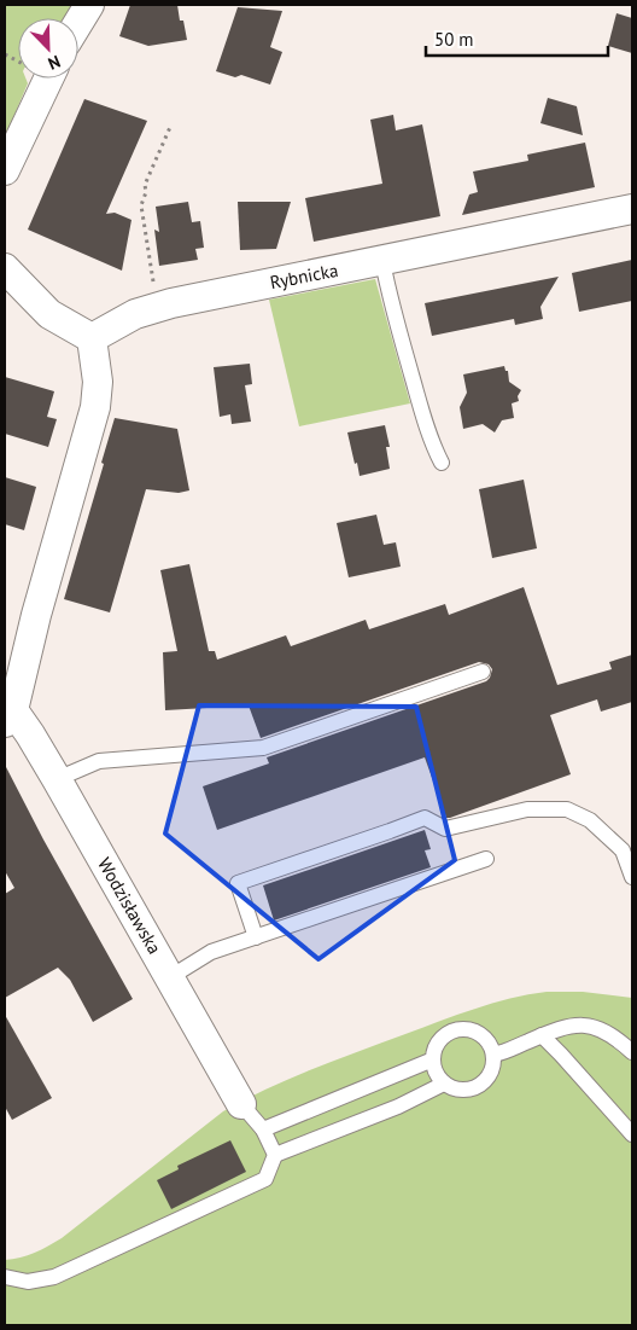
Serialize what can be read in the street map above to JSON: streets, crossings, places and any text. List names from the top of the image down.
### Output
{
  "streets": {
    "street": ["Rybnicka", "Wodzisławska"]
  },
  "crossings": [
    ["Rybnicka", "Wodzisławska"]
  ],
  "scale_bar": "50 m",
  "north": "bottom right"
}
